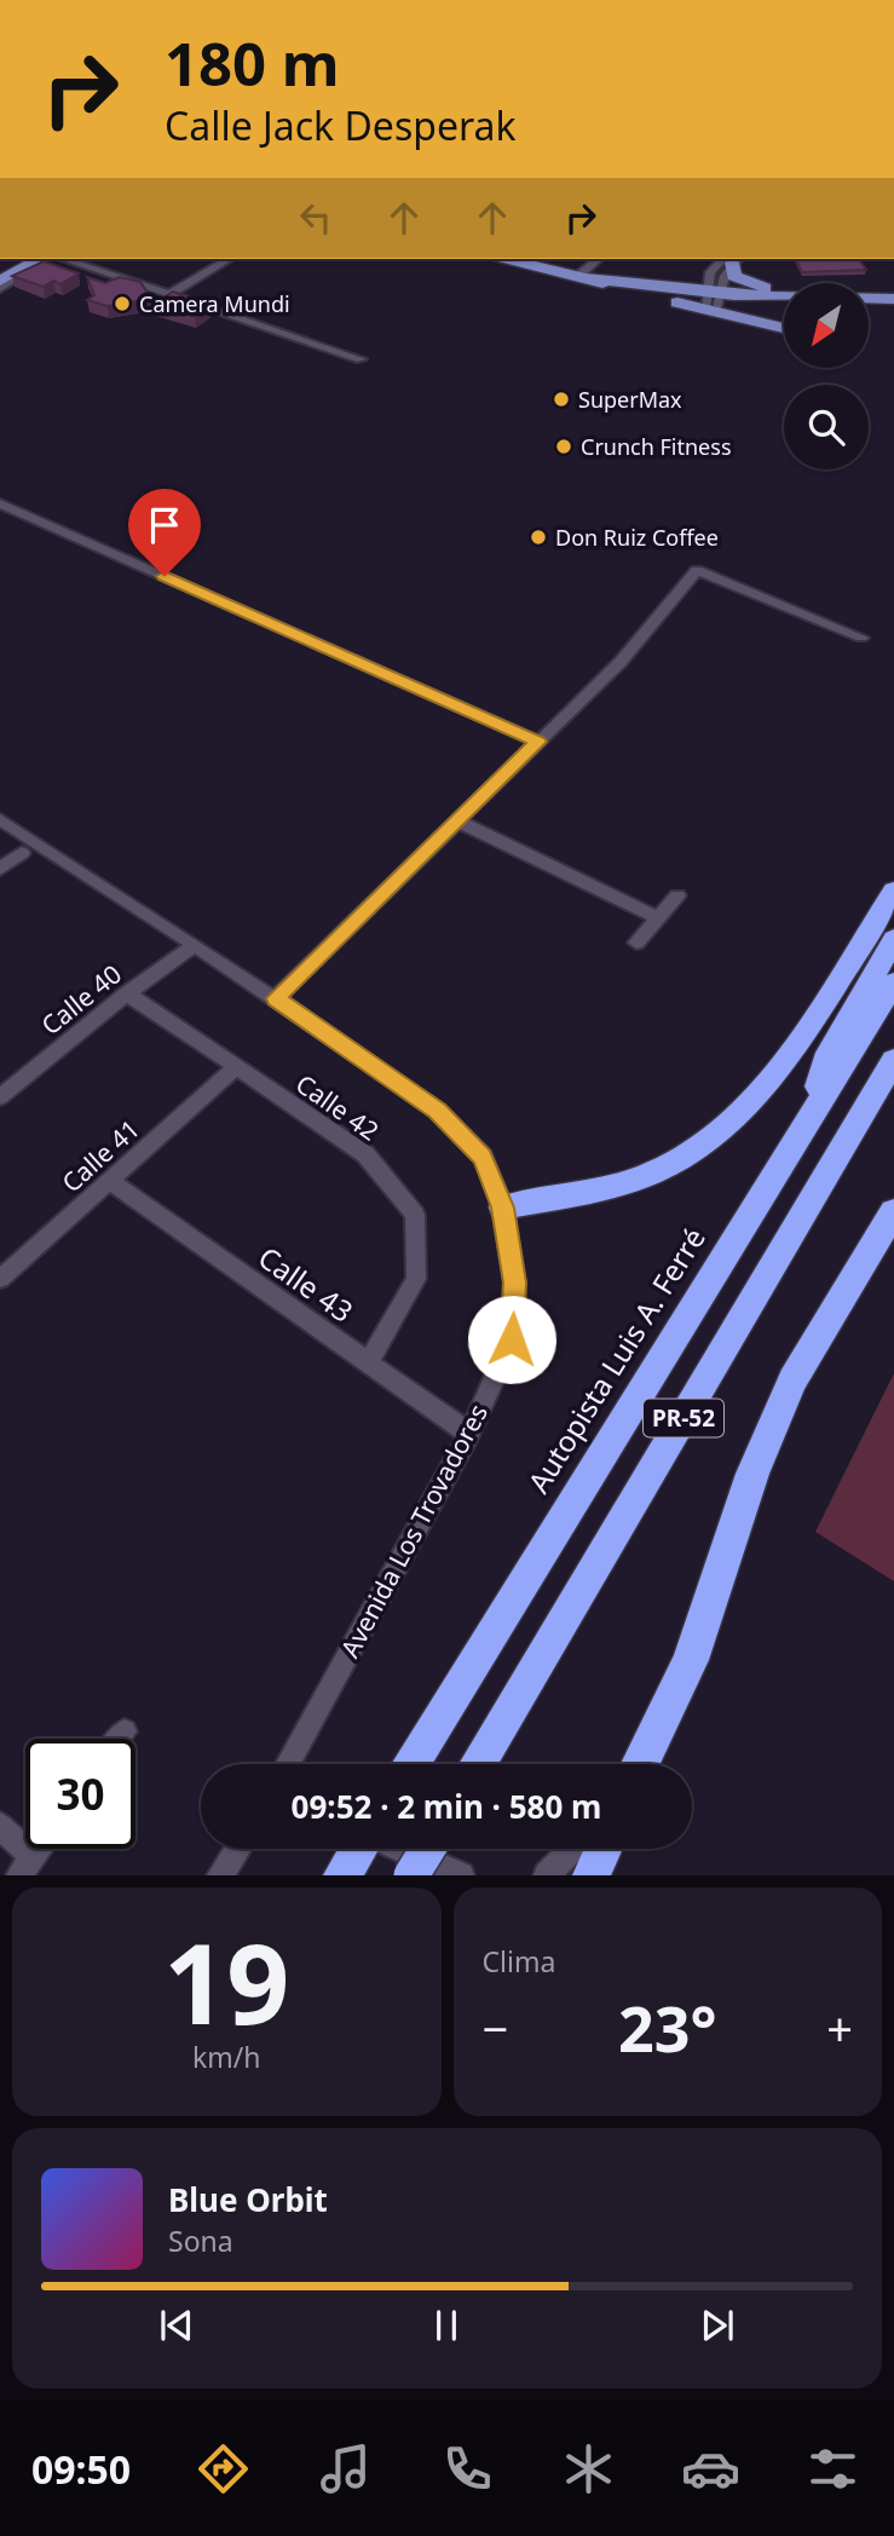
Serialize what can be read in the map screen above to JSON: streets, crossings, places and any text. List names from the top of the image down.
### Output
{
  "streets": {
    "highway": ["Autopista Luis A. Ferré", "PR-52"],
    "street": [
      "Calle 40",
      "Calle 42",
      "Calle 41",
      "Calle 43",
      "Avenida Los Trovadores"
    ]
  },
  "crossings": [
    ["Calle 40", "Calle 42"],
    ["Calle 40", "Avenida Los Trovadores"],
    ["Calle 42", "Calle 41"],
    ["Calle 42", "Calle 43"],
    ["Calle 41", "Calle 43"],
    ["Calle 43", "Avenida Los Trovadores"]
  ],
  "places": [
    "Camera Mundi",
    "SuperMax",
    "Crunch Fitness",
    "Don Ruiz Coffee"
  ],
  "north": "bottom left",
  "page": {
    "turn": ["180 m", "Calle Jack Desperak"],
    "limit": "30",
    "trip": "09:52 · 2 min · 580 m",
    "tile": [
      ["19", "km/h"],
      "Clima"
    ],
    "heat": ["−", "23°", "+"],
    "song": ["Blue Orbit", "Sona"],
    "tabs": "09:50"
  }
}
